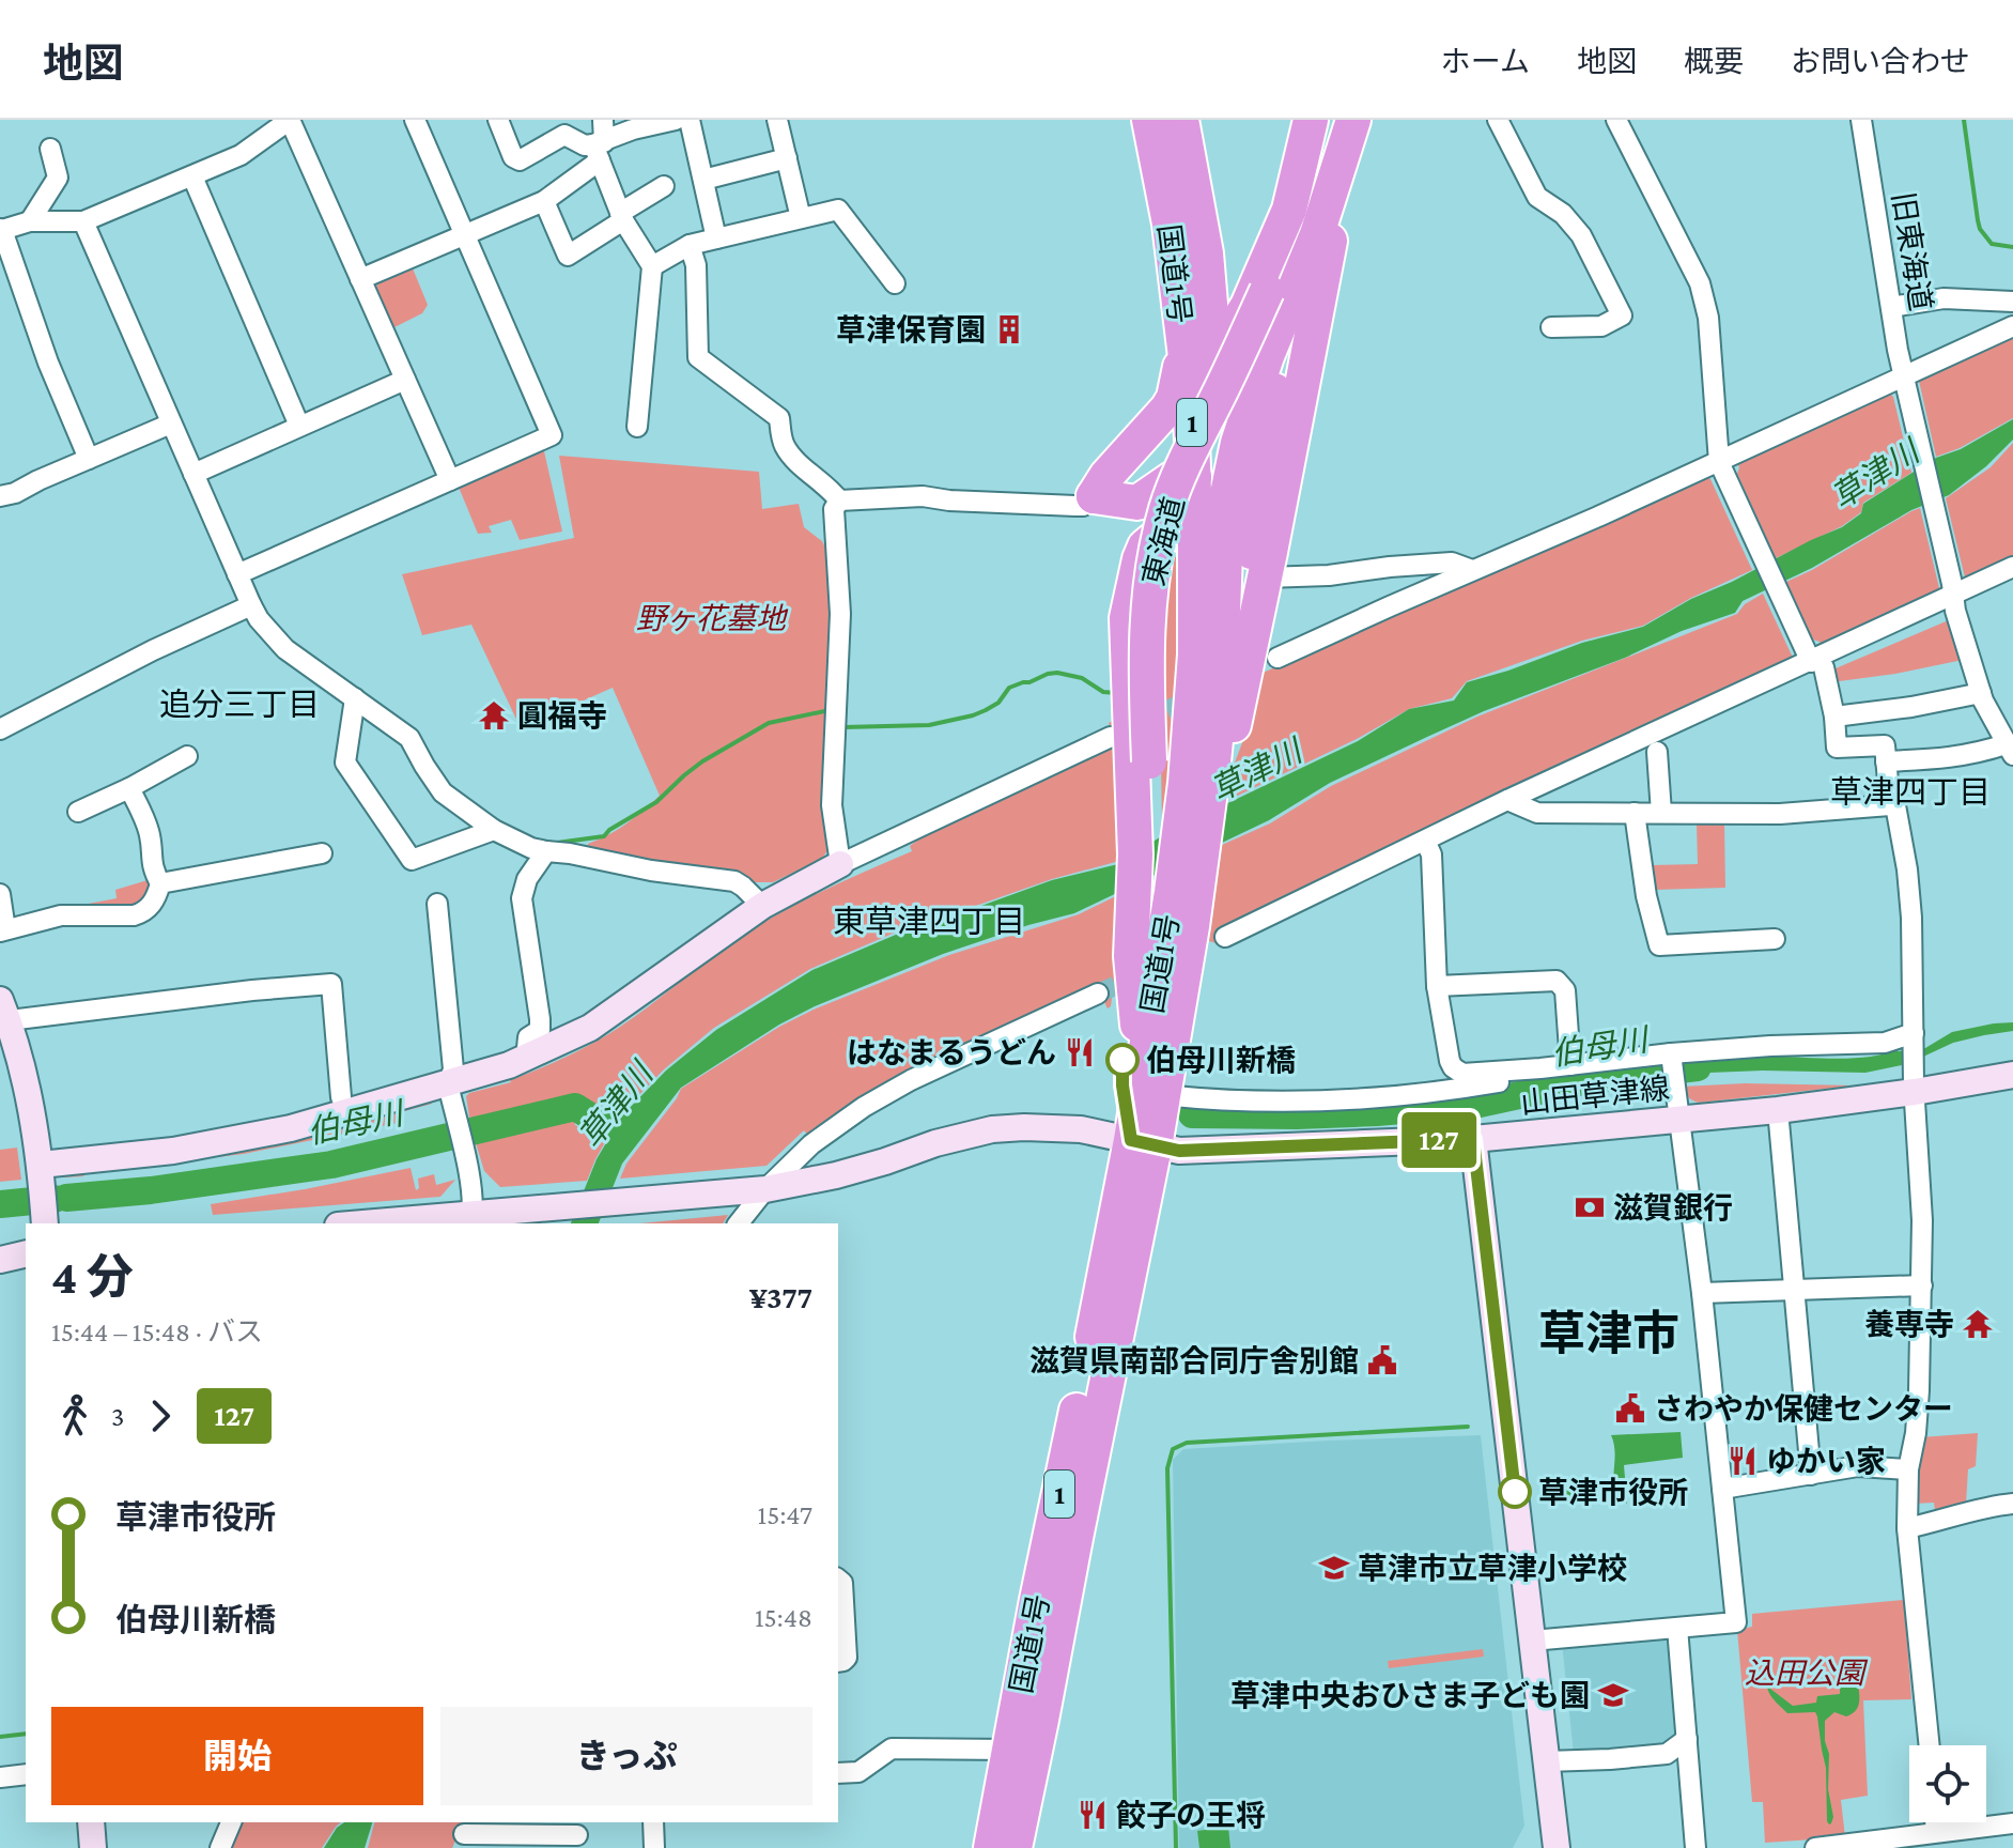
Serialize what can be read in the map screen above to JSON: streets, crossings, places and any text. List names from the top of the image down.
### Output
{
  "streets": {
    "highway": ["国道1号", "1", "東海道"],
    "street": ["旧東海道", "山田草津線"]
  },
  "crossings": [
    ["国道1号", "1"],
    ["国道1号", "東海道"],
    ["国道1号", "山田草津線"],
    ["1", "東海道"]
  ],
  "districts": [
    "追分三丁目",
    "草津四丁目",
    "東草津四丁目",
    "草津市"
  ],
  "water": ["草津川", "伯母川"],
  "parks": ["野ヶ花墓地", "込田公園"],
  "places": {
    "building": ["草津保育園"],
    "temple": ["圓福寺", "養専寺"],
    "restaurant": ["はなまるうどん", "ゆかい家", "餃子の王将"],
    "other": ["伯母川新橋", "草津市役所"],
    "bank": ["滋賀銀行"],
    "public building": ["滋賀県南部合同庁舎別館", "さわやか保健センター"],
    "school or university": ["草津市立草津小学校", "草津中央おひさま子ども園"]
  },
  "lines": ["bus line 127"],
  "page": {
    "header": "地図",
    "nav": [
      "ホーム",
      "地図",
      "概要",
      "お問い合わせ"
    ],
    "on_map": "127",
    "heading": ["4 分", "15:44 – 15:48 · バス", "¥377"],
    "legs": ["3", "127"],
    "list": [
      {
        "name": "草津市役所",
        "value": "15:47"
      },
      {
        "name": "伯母川新橋",
        "value": "15:48"
      }
    ],
    "buttons": ["開始", "きっぷ"]
  }
}
